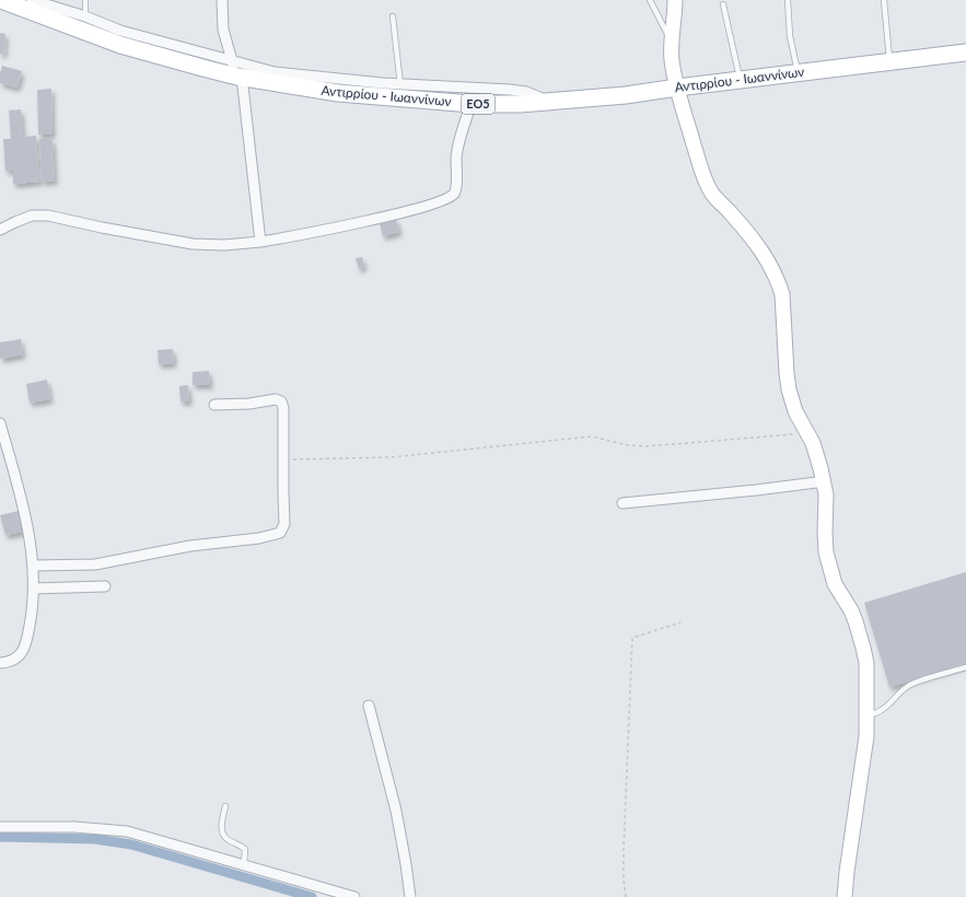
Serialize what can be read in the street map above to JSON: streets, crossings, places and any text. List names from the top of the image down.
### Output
{
  "streets": {
    "main road": ["Αντιρρίου - Ιωαννίνων", "ΕΟ5"]
  }
}
